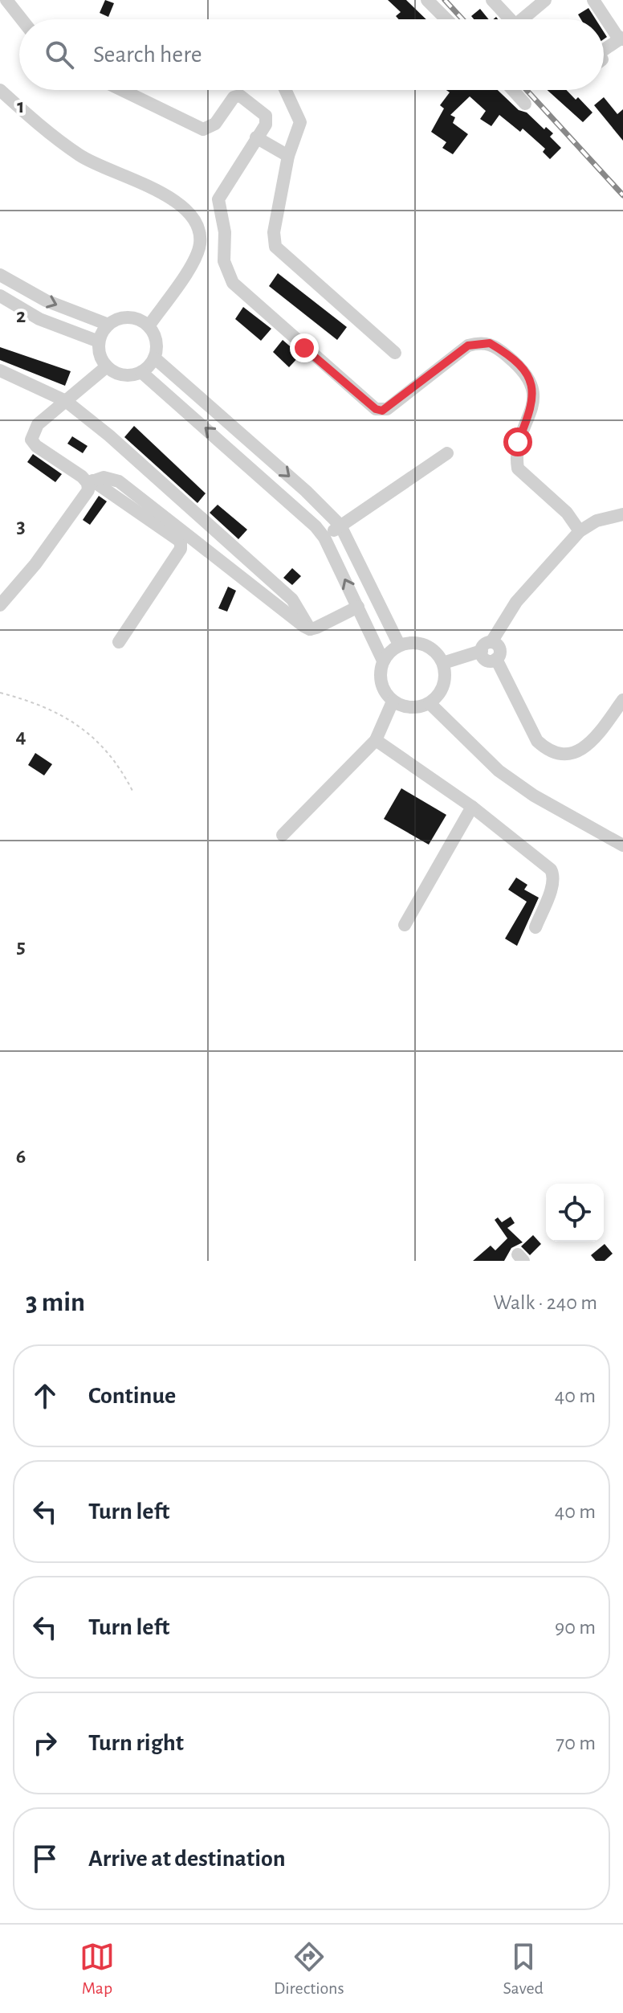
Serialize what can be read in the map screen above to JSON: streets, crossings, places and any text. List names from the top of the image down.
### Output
{
  "page": {
    "search": "Search here",
    "heading": ["3 min", "Walk · 240 m"],
    "list": [
      ["Continue", "40 m"],
      ["Turn left", "40 m"],
      ["Turn left", "90 m"],
      ["Turn right", "70 m"],
      "Arrive at destination"
    ],
    "nav": ["Map", "Directions", "Saved"]
  },
  "grid": {
    "rows": [
      "1",
      "2",
      "3",
      "4",
      "5",
      "6"
    ]
  }
}
